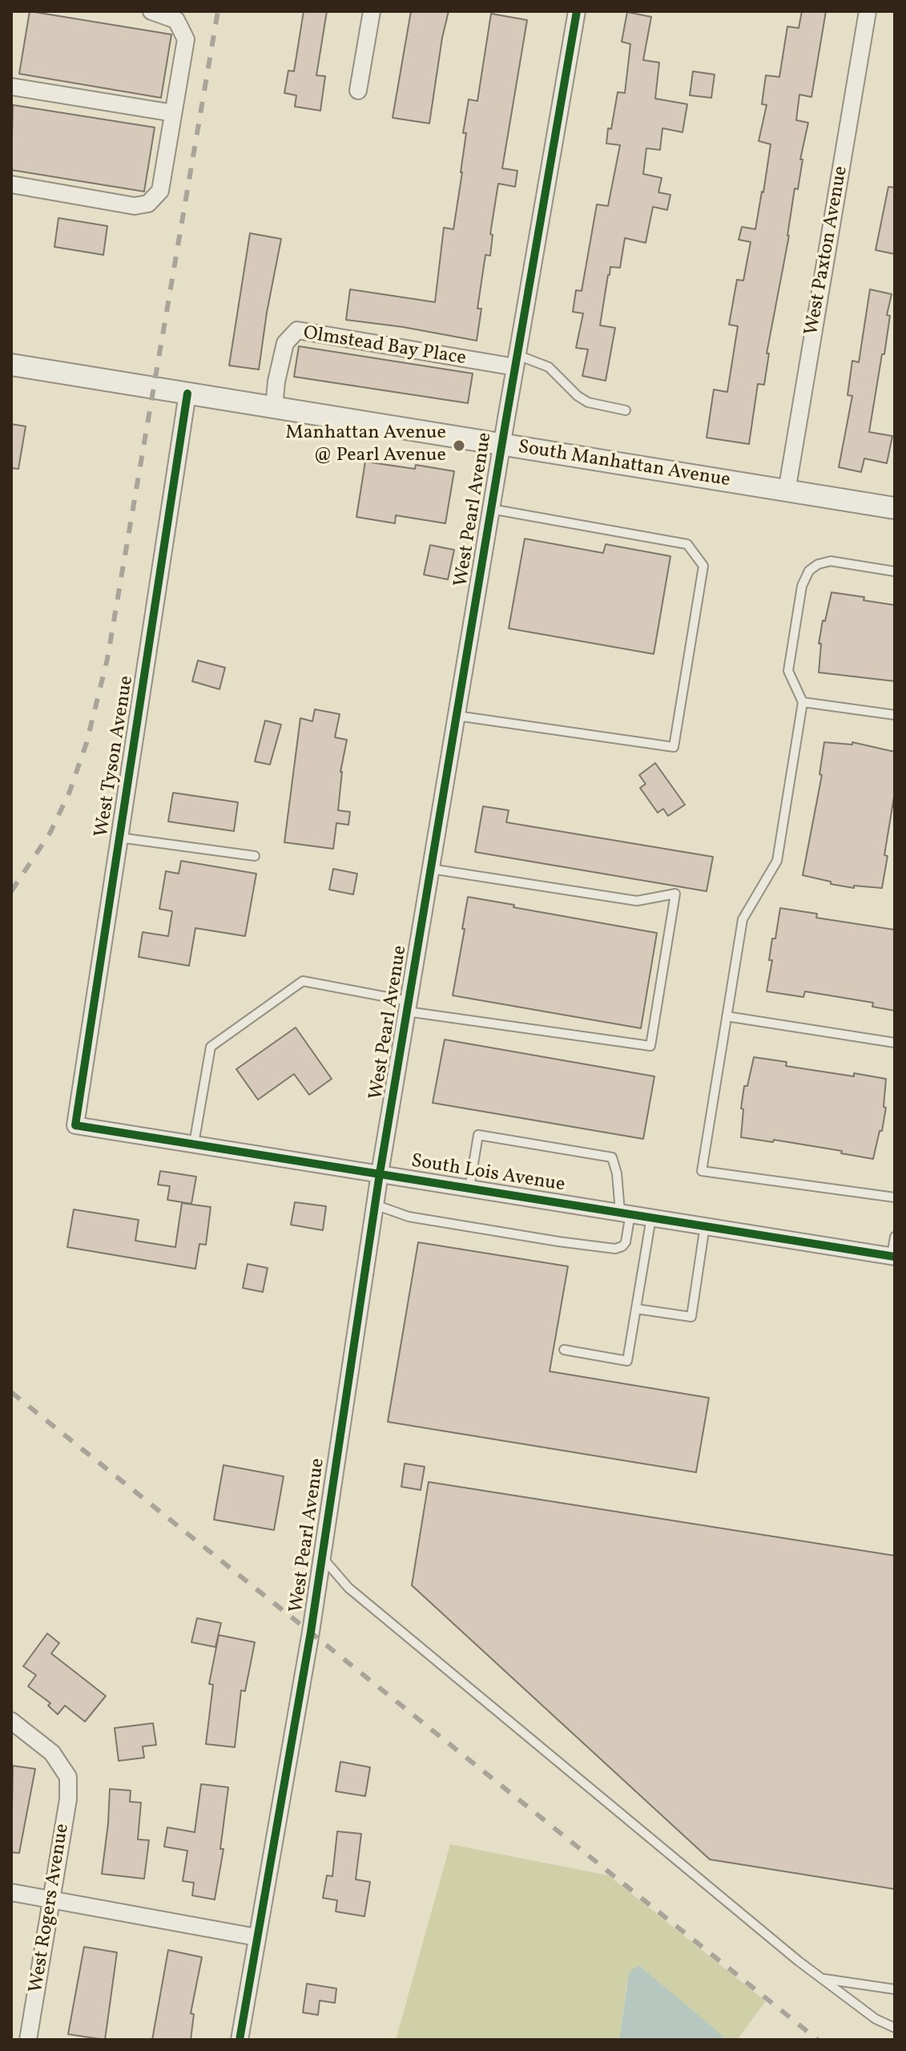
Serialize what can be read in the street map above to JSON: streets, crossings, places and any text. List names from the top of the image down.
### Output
{
  "streets": {
    "street": [
      "West Paxton Avenue",
      "Olmstead Bay Place",
      "South Manhattan Avenue",
      "West Pearl Avenue",
      "West Tyson Avenue",
      "South Lois Avenue",
      "West Rogers Avenue"
    ]
  },
  "crossings": [
    ["West Paxton Avenue", "South Manhattan Avenue"],
    ["Olmstead Bay Place", "South Manhattan Avenue"],
    ["Olmstead Bay Place", "West Pearl Avenue"],
    ["South Manhattan Avenue", "West Pearl Avenue"],
    ["South Manhattan Avenue", "West Tyson Avenue"],
    ["West Pearl Avenue", "South Lois Avenue"],
    ["West Tyson Avenue", "South Lois Avenue"]
  ],
  "places": ["Manhattan Avenue @ Pearl Avenue"]
}
